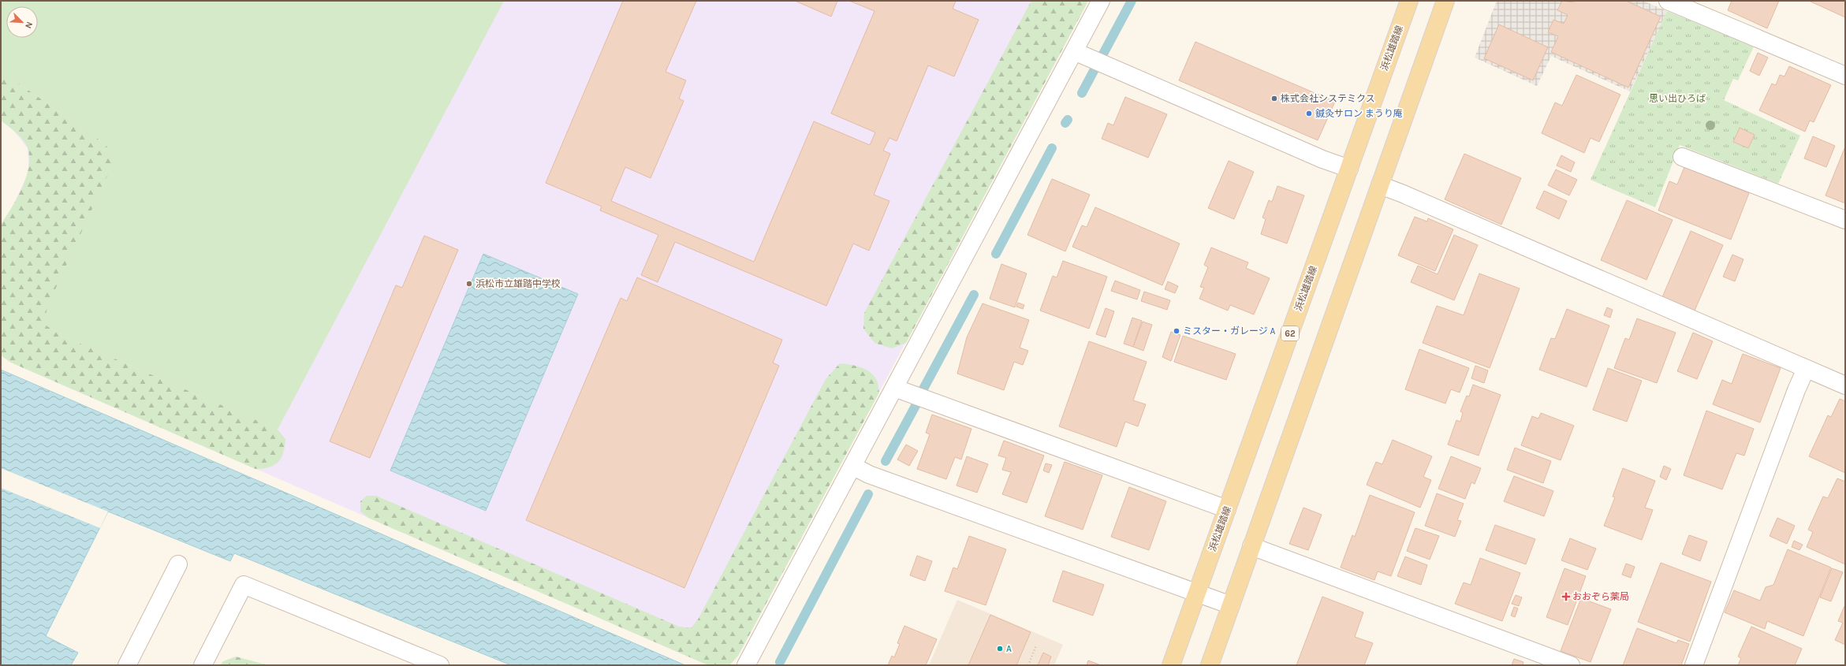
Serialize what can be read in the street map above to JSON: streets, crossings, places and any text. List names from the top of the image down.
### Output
{
  "streets": {
    "main road": ["浜松雄踏線", "62"]
  },
  "parks": ["思い出ひろば"],
  "places": {
    "other": [
      "株式会社システミクス",
      "鍼灸サロン まうり庵",
      "浜松市立雄踏中学校",
      "ミスター・ガレージ A",
      "A"
    ],
    "health": ["おおぞら薬局"]
  },
  "north": "bottom right"
}
